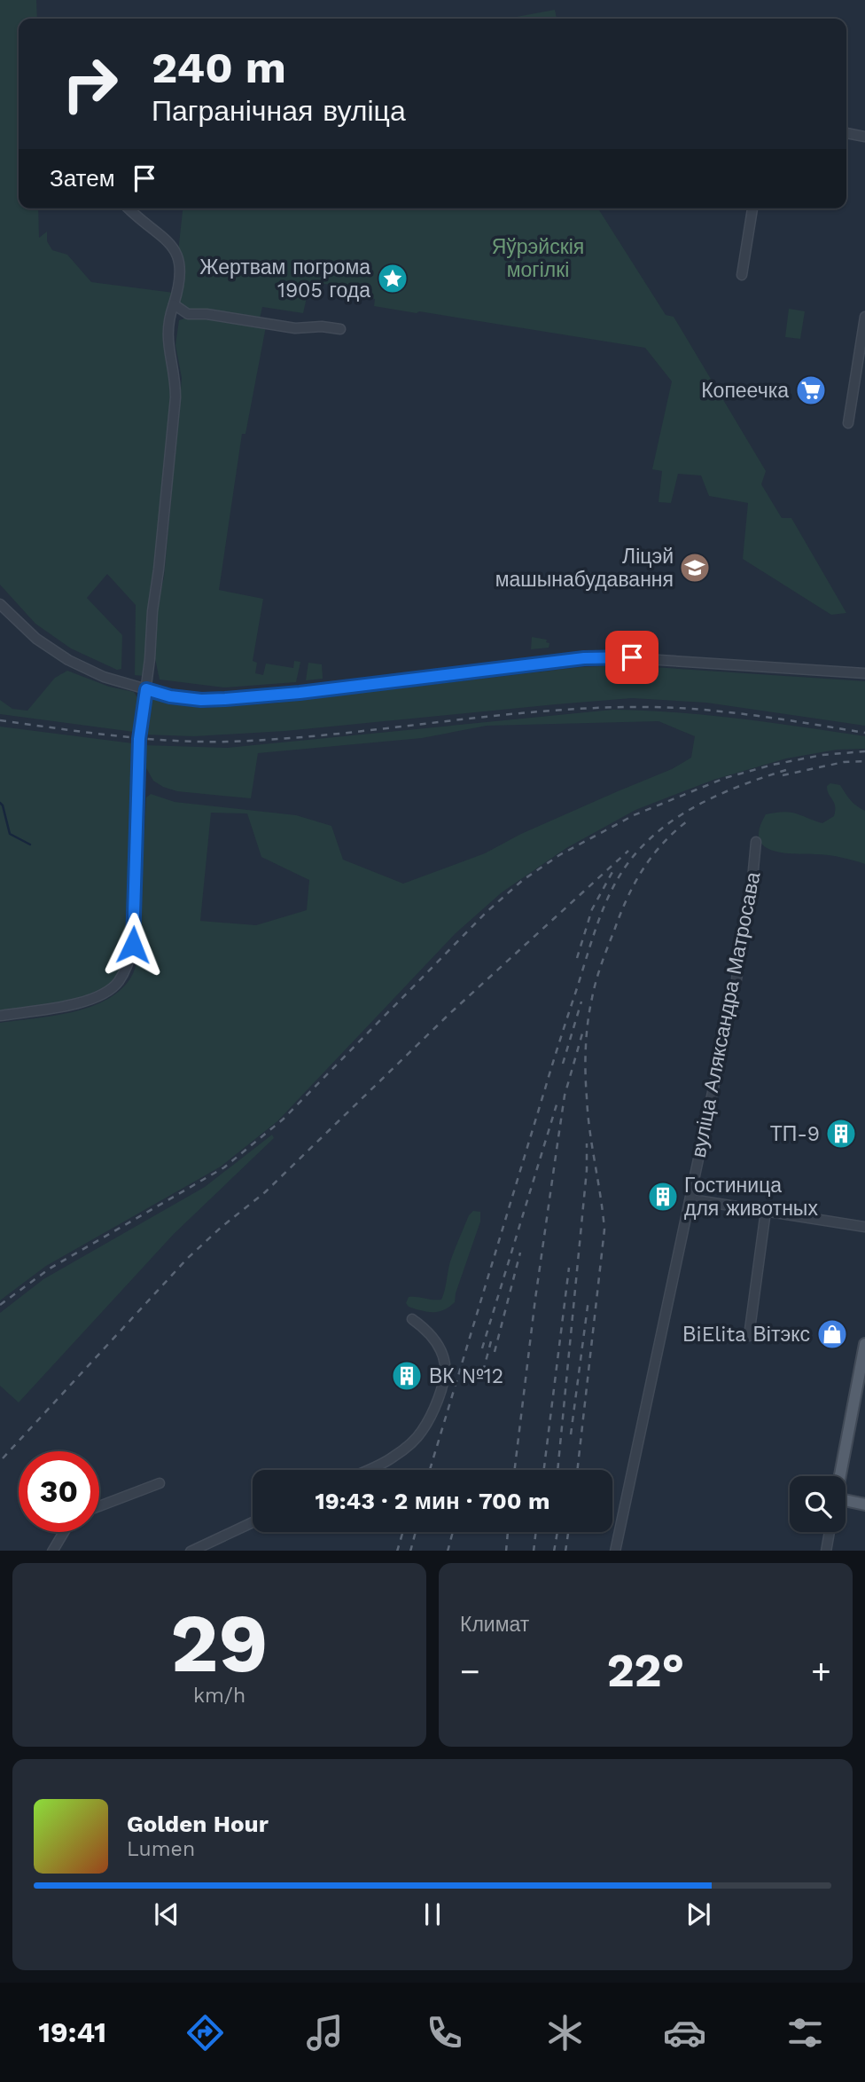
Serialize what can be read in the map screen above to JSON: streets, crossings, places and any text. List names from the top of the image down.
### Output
{
  "streets": {
    "street": ["вуліца Аляксандра Матросава"]
  },
  "parks": ["Яўрэйскія могілкі"],
  "places": {
    "place": ["Жертвам погрома 1905 года"],
    "supermarket": ["Копеечка"],
    "school or university": ["Ліцэй машынабудавання"],
    "building": ["ТП-9", "Гостиница для животных", "ВК №12"],
    "shop": ["ВiElita Вітэкс"]
  },
  "page": {
    "turn": ["240 m", "Пагранічная вуліца"],
    "then": "Затем",
    "limit": "30",
    "trip": "19:43 · 2 мин · 700 m",
    "tile": [
      ["29", "km/h"],
      "Климат"
    ],
    "heat": ["−", "22°", "+"],
    "song": ["Golden Hour", "Lumen"],
    "tabs": "19:41"
  }
}
